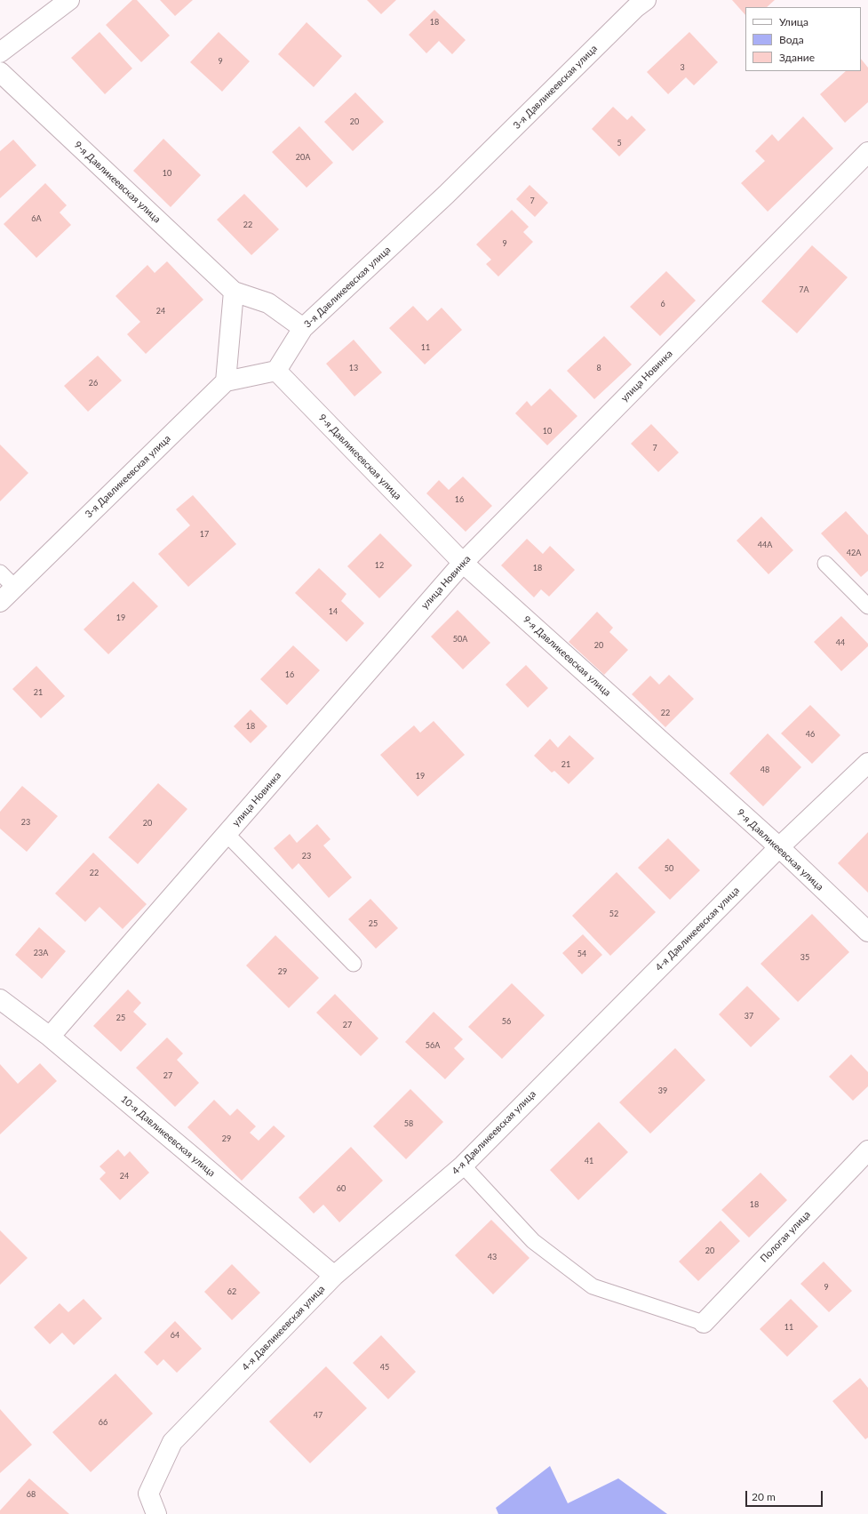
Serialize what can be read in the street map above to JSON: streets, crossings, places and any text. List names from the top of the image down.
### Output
{
  "streets": {
    "street": [
      "3-я Давликеевская улица",
      "9-я Давликеевская улица",
      "улица Новинка",
      "4-я Давликеевская улица",
      "10-я Давликеевская улица",
      "Пологая улица"
    ]
  },
  "crossings": [
    ["3-я Давликеевская улица", "9-я Давликеевская улица"],
    ["9-я Давликеевская улица", "улица Новинка"],
    ["9-я Давликеевская улица", "4-я Давликеевская улица"],
    ["улица Новинка", "10-я Давликеевская улица"],
    ["4-я Давликеевская улица", "10-я Давликеевская улица"]
  ],
  "house_numbers": [
    "18",
    "9",
    "3",
    "20",
    "5",
    "20А",
    "10",
    "7",
    "6А",
    "22",
    "9",
    "7А",
    "6",
    "24",
    "11",
    "13",
    "8",
    "26",
    "10",
    "7",
    "16",
    "17",
    "44А",
    "42А",
    "12",
    "18",
    "14",
    "19",
    "50А",
    "44",
    "20",
    "16",
    "21",
    "22",
    "18",
    "46",
    "21",
    "48",
    "19",
    "23",
    "20",
    "23",
    "50",
    "22",
    "52",
    "25",
    "23А",
    "54",
    "35",
    "29",
    "37",
    "25",
    "56",
    "27",
    "56А",
    "27",
    "39",
    "58",
    "29",
    "41",
    "24",
    "60",
    "18",
    "20",
    "43",
    "9",
    "62",
    "11",
    "64",
    "45",
    "47",
    "66",
    "68"
  ],
  "legend": ["Улица", "Вода", "Здание"],
  "scale_bar": "20 m"
}
